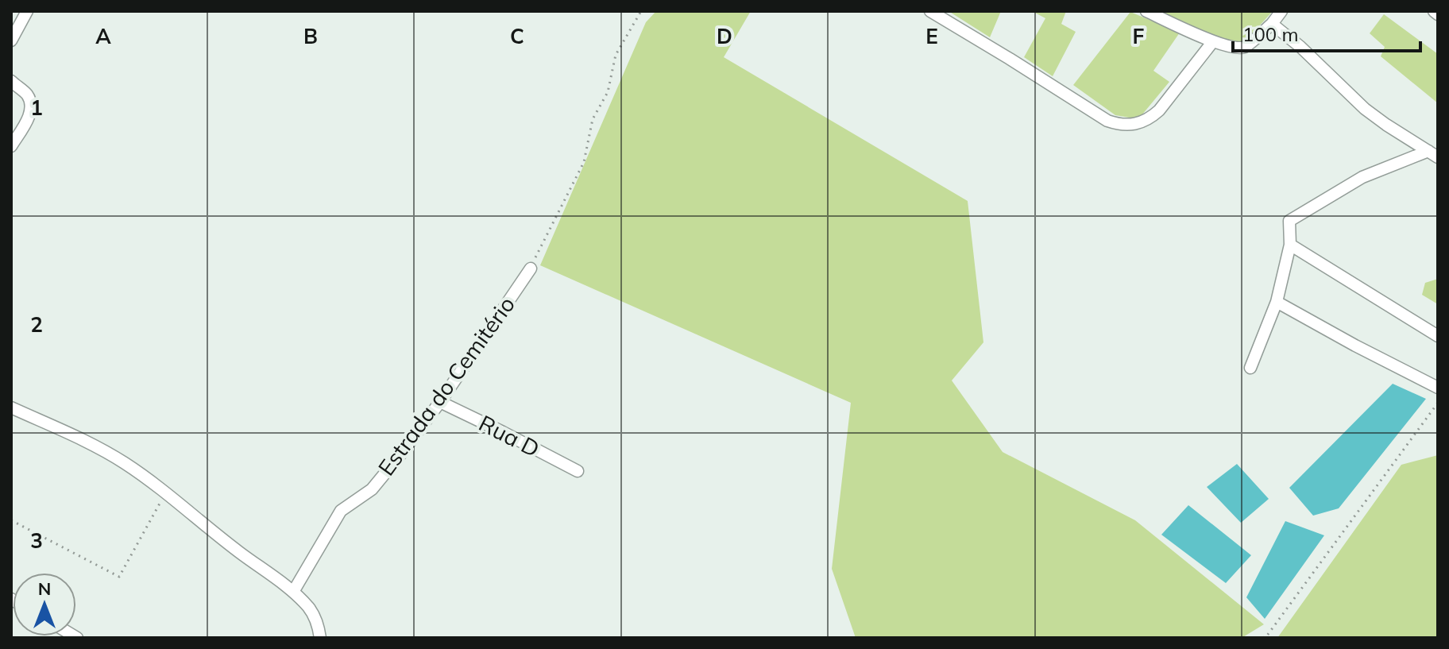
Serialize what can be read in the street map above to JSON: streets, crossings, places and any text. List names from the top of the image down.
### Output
{
  "streets": {
    "street": ["Estrada do Cemitério", "Rua D"]
  },
  "crossings": [
    ["Estrada do Cemitério", "Rua D"]
  ],
  "scale_bar": "100 m",
  "north": "top",
  "grid": {
    "columns": [
      "A",
      "B",
      "C",
      "D",
      "E",
      "F"
    ],
    "rows": ["1", "2", "3"]
  }
}
